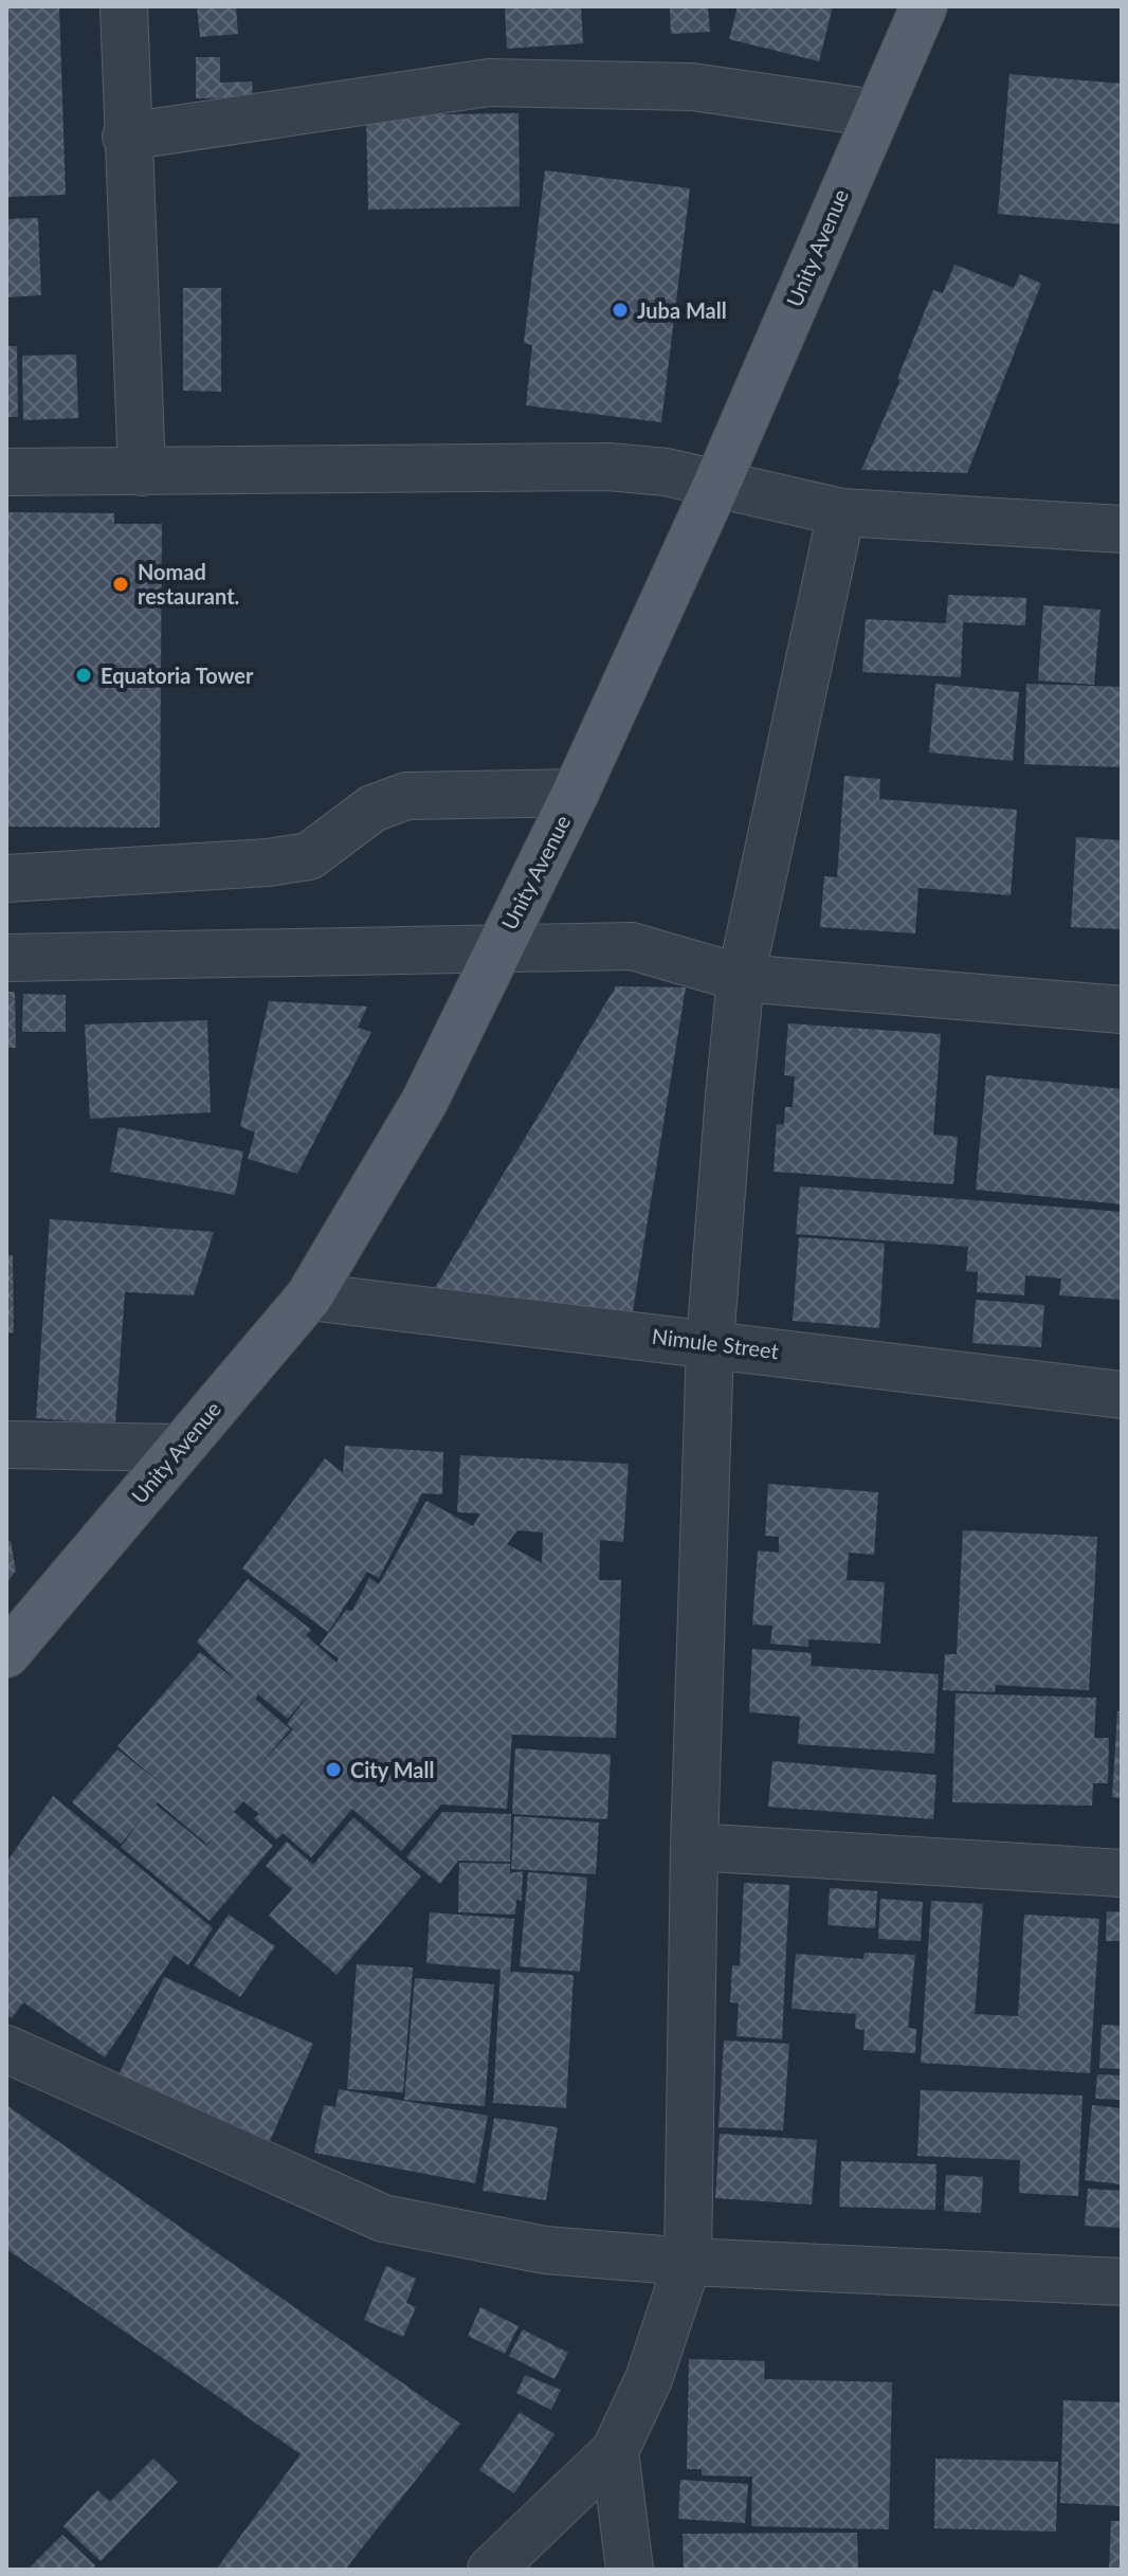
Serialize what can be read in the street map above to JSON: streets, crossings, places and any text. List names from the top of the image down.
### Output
{
  "streets": {
    "main road": ["Unity Avenue"],
    "street": ["Nimule Street"]
  },
  "crossings": [
    ["Unity Avenue", "Nimule Street"]
  ],
  "places": [
    "Juba Mall",
    "Nomad restaurant.",
    "Equatoria Tower",
    "City Mall"
  ]
}
